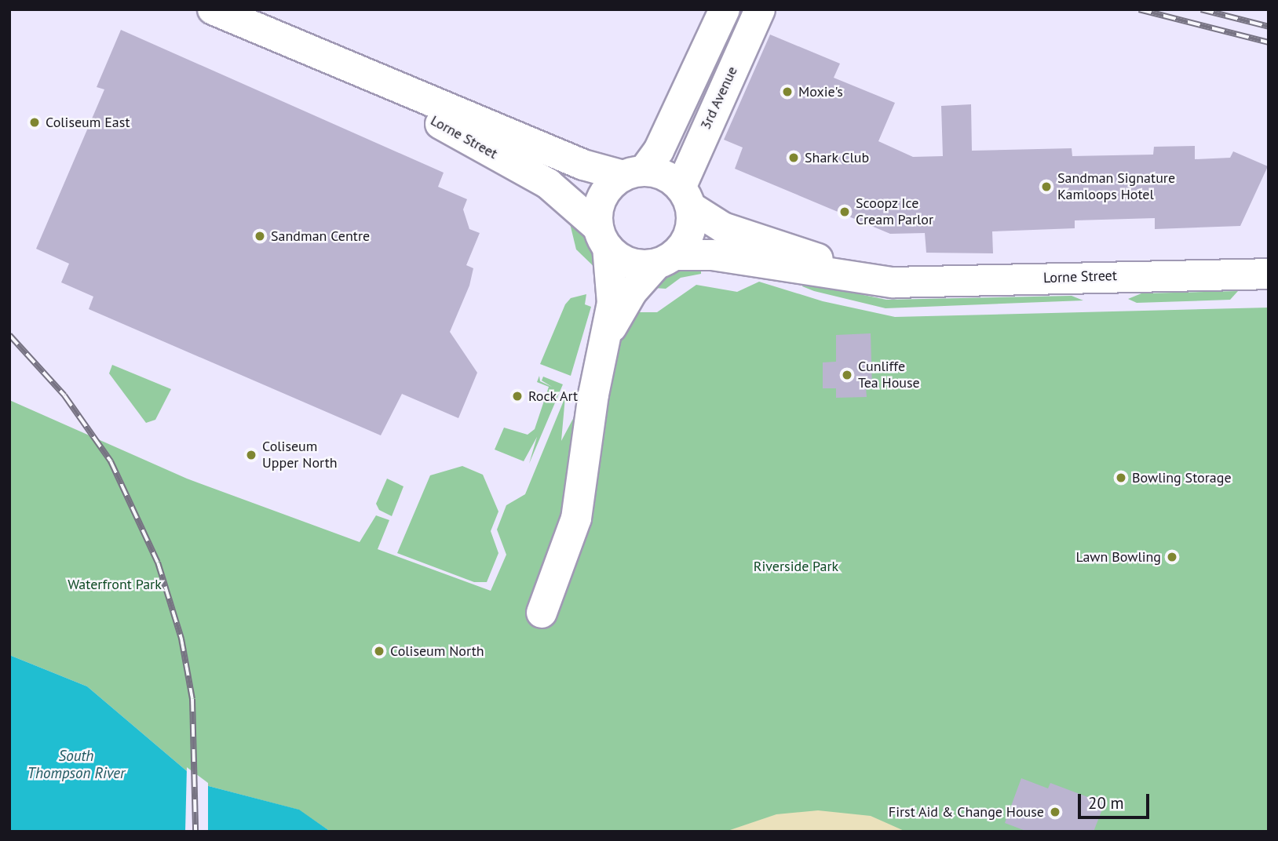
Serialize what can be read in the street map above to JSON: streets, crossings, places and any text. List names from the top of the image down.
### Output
{
  "streets": {
    "street": ["3rd Avenue", "Lorne Street"]
  },
  "crossings": [
    ["3rd Avenue", "Lorne Street"]
  ],
  "water": ["South Thompson River"],
  "parks": ["Riverside Park", "Waterfront Park"],
  "places": [
    "Moxie's",
    "Coliseum East",
    "Shark Club",
    "Sandman Signature Kamloops Hotel",
    "Scoopz Ice Cream Parlor",
    "Sandman Centre",
    "Cunliffe Tea House",
    "Rock Art",
    "Coliseum Upper North",
    "Bowling Storage",
    "Lawn Bowling",
    "Coliseum North",
    "First Aid & Change House"
  ],
  "scale_bar": "20 m"
}
